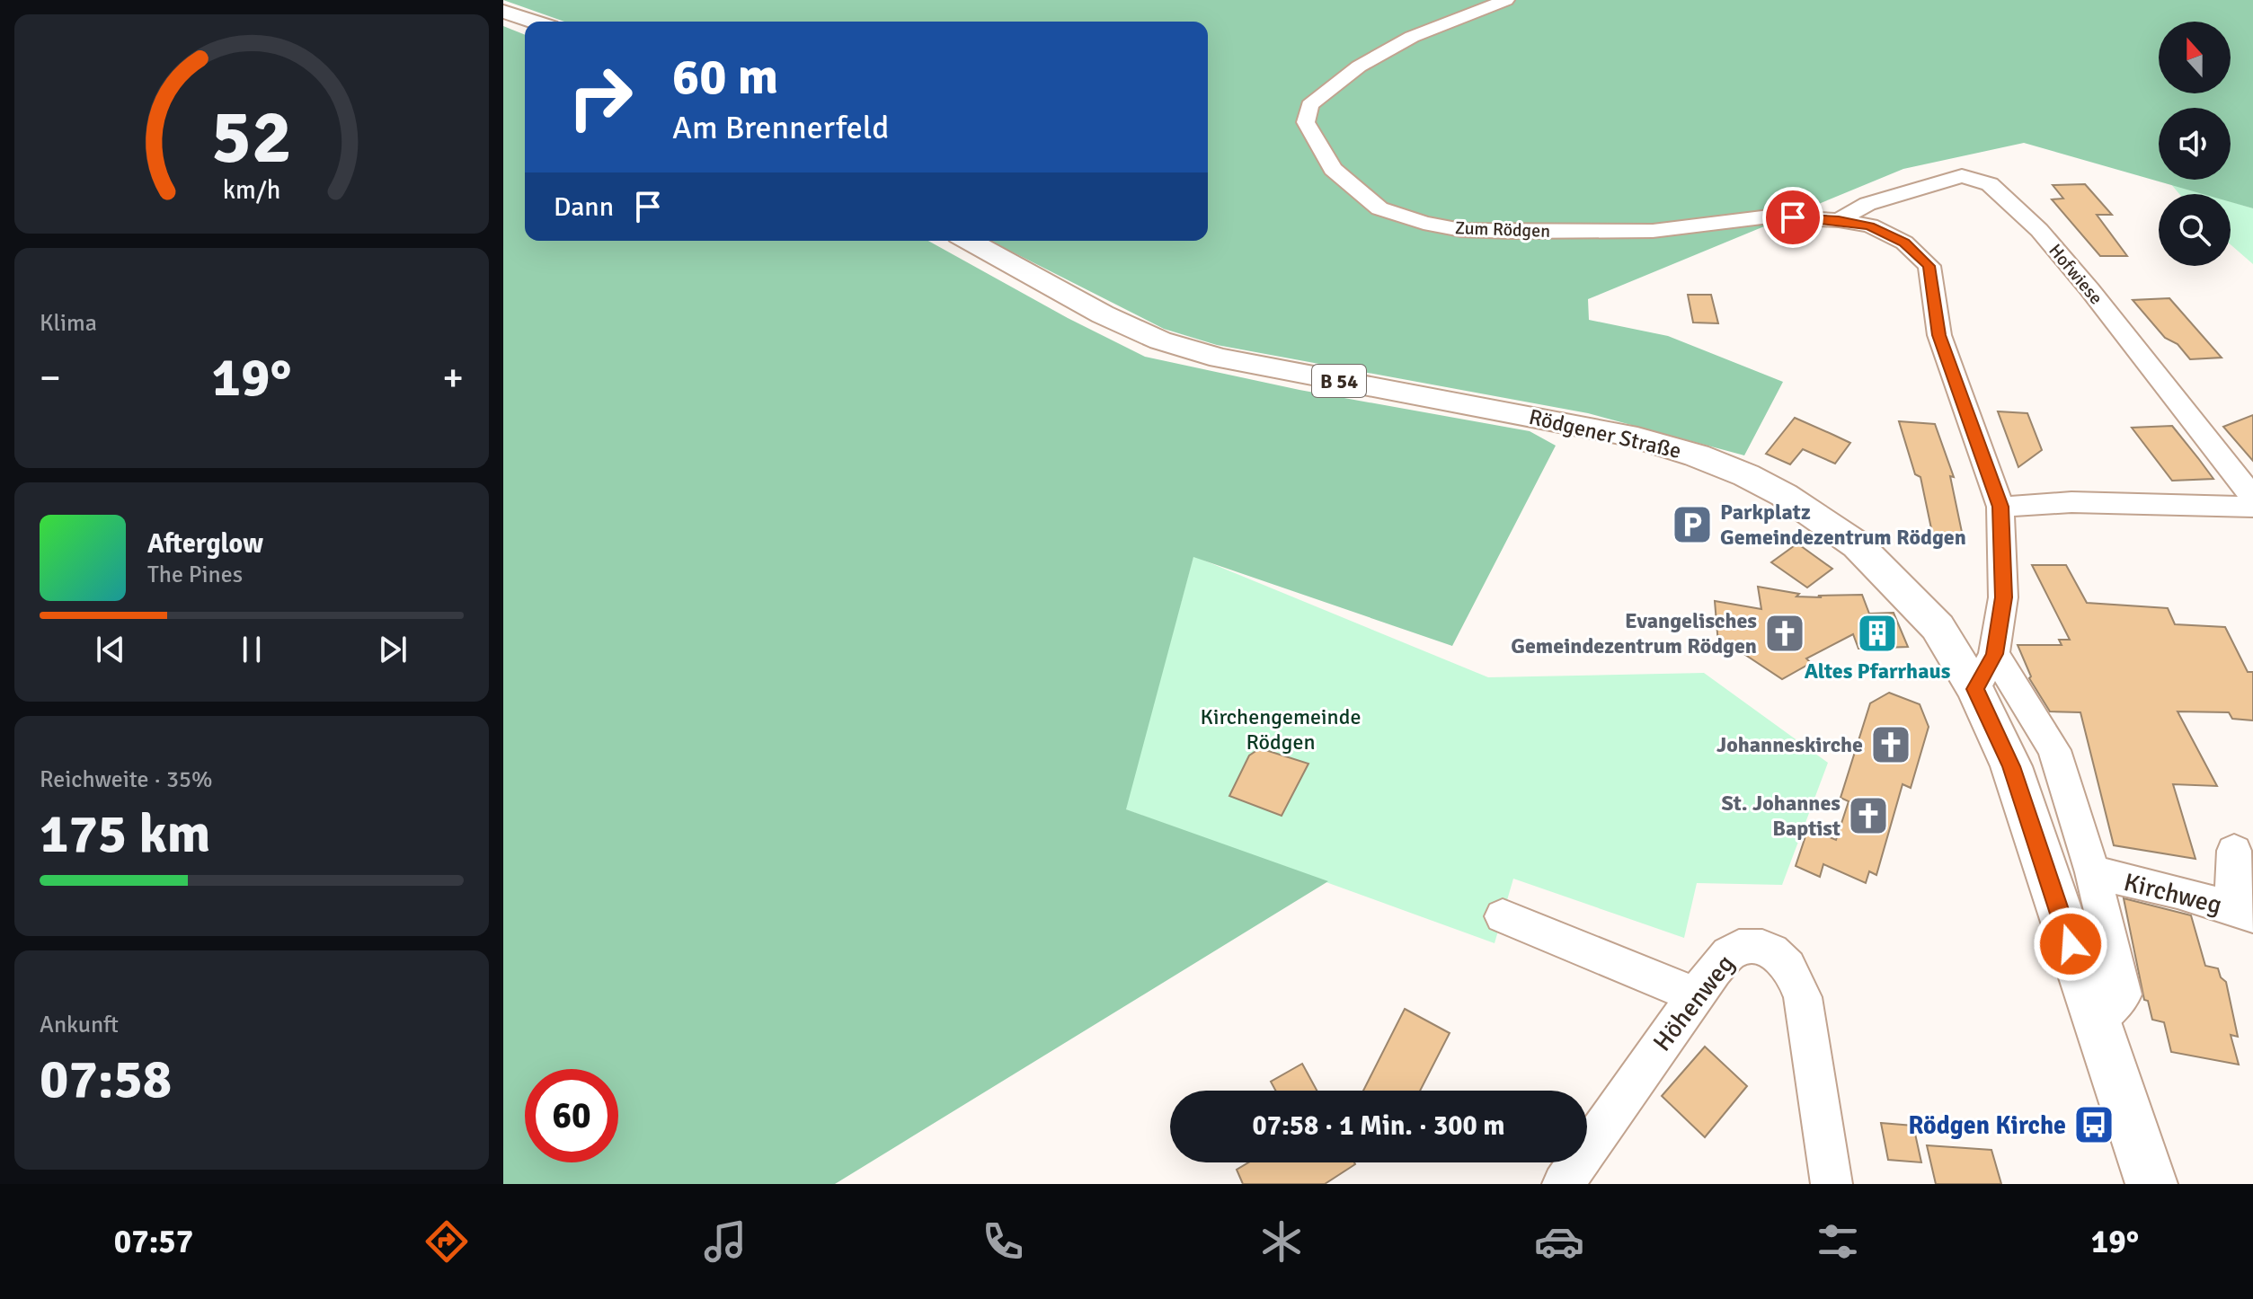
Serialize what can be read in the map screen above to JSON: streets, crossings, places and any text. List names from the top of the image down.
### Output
{
  "streets": {
    "main road": ["B 54", "Rödgener Straße"],
    "street": [
      "Zum Rödgen",
      "Hofwiese",
      "Kirchweg",
      "Höhenweg"
    ]
  },
  "crossings": [
    ["Zum Rödgen", "Hofwiese"],
    ["Zum Rödgen", "Rödgener Straße"],
    ["Rödgener Straße", "Kirchweg"]
  ],
  "parks": ["Kirchengemeinde Rödgen"],
  "places": {
    "parking": ["Parkplatz Gemeindezentrum Rödgen"],
    "church": ["Evangelisches Gemeindezentrum Rödgen", "Johanneskirche", "St. Johannes Baptist"],
    "building": ["Altes Pfarrhaus"],
    "bus stop": ["Rödgen Kirche"]
  },
  "north": "top",
  "page": {
    "turn": ["60 m", "Am Brennerfeld"],
    "then": "Dann",
    "tile": [
      "Klima",
      ["Reichweite · 35%", "175 km"],
      ["Ankunft", "07:58"]
    ],
    "heat": ["−", "19°", "+"],
    "song": ["Afterglow", "The Pines"],
    "limit": "60",
    "trip": "07:58 · 1 Min. · 300 m",
    "tabs": ["07:57", "19°"],
    "gauge": ["52", "km/h"]
  }
}
